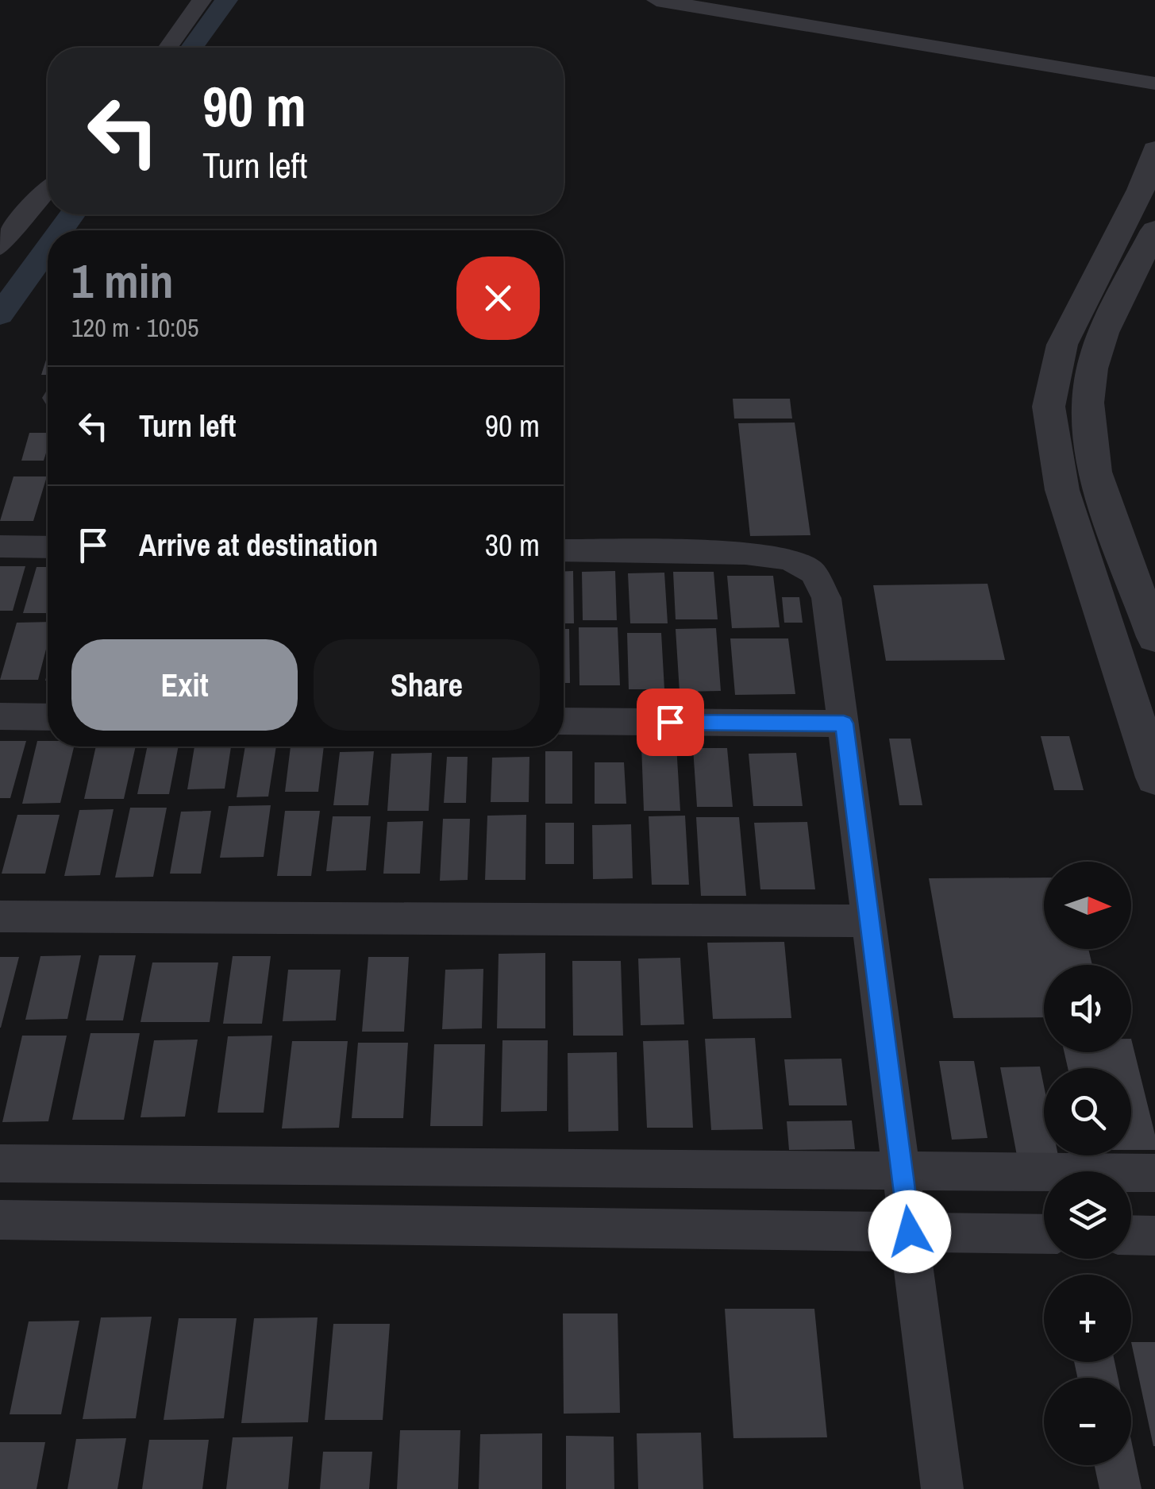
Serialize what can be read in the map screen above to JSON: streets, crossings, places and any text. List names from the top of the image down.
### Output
{
  "north": "right",
  "page": {
    "turn": ["90 m", "Turn left"],
    "heading": ["1 min", "120 m · 10:05"],
    "list": [
      {
        "name": "Turn left",
        "value": "90 m"
      },
      {
        "name": "Arrive at destination",
        "value": "30 m"
      }
    ],
    "buttons": ["Exit", "Share"],
    "map_buttons": ["+", "−"]
  }
}
